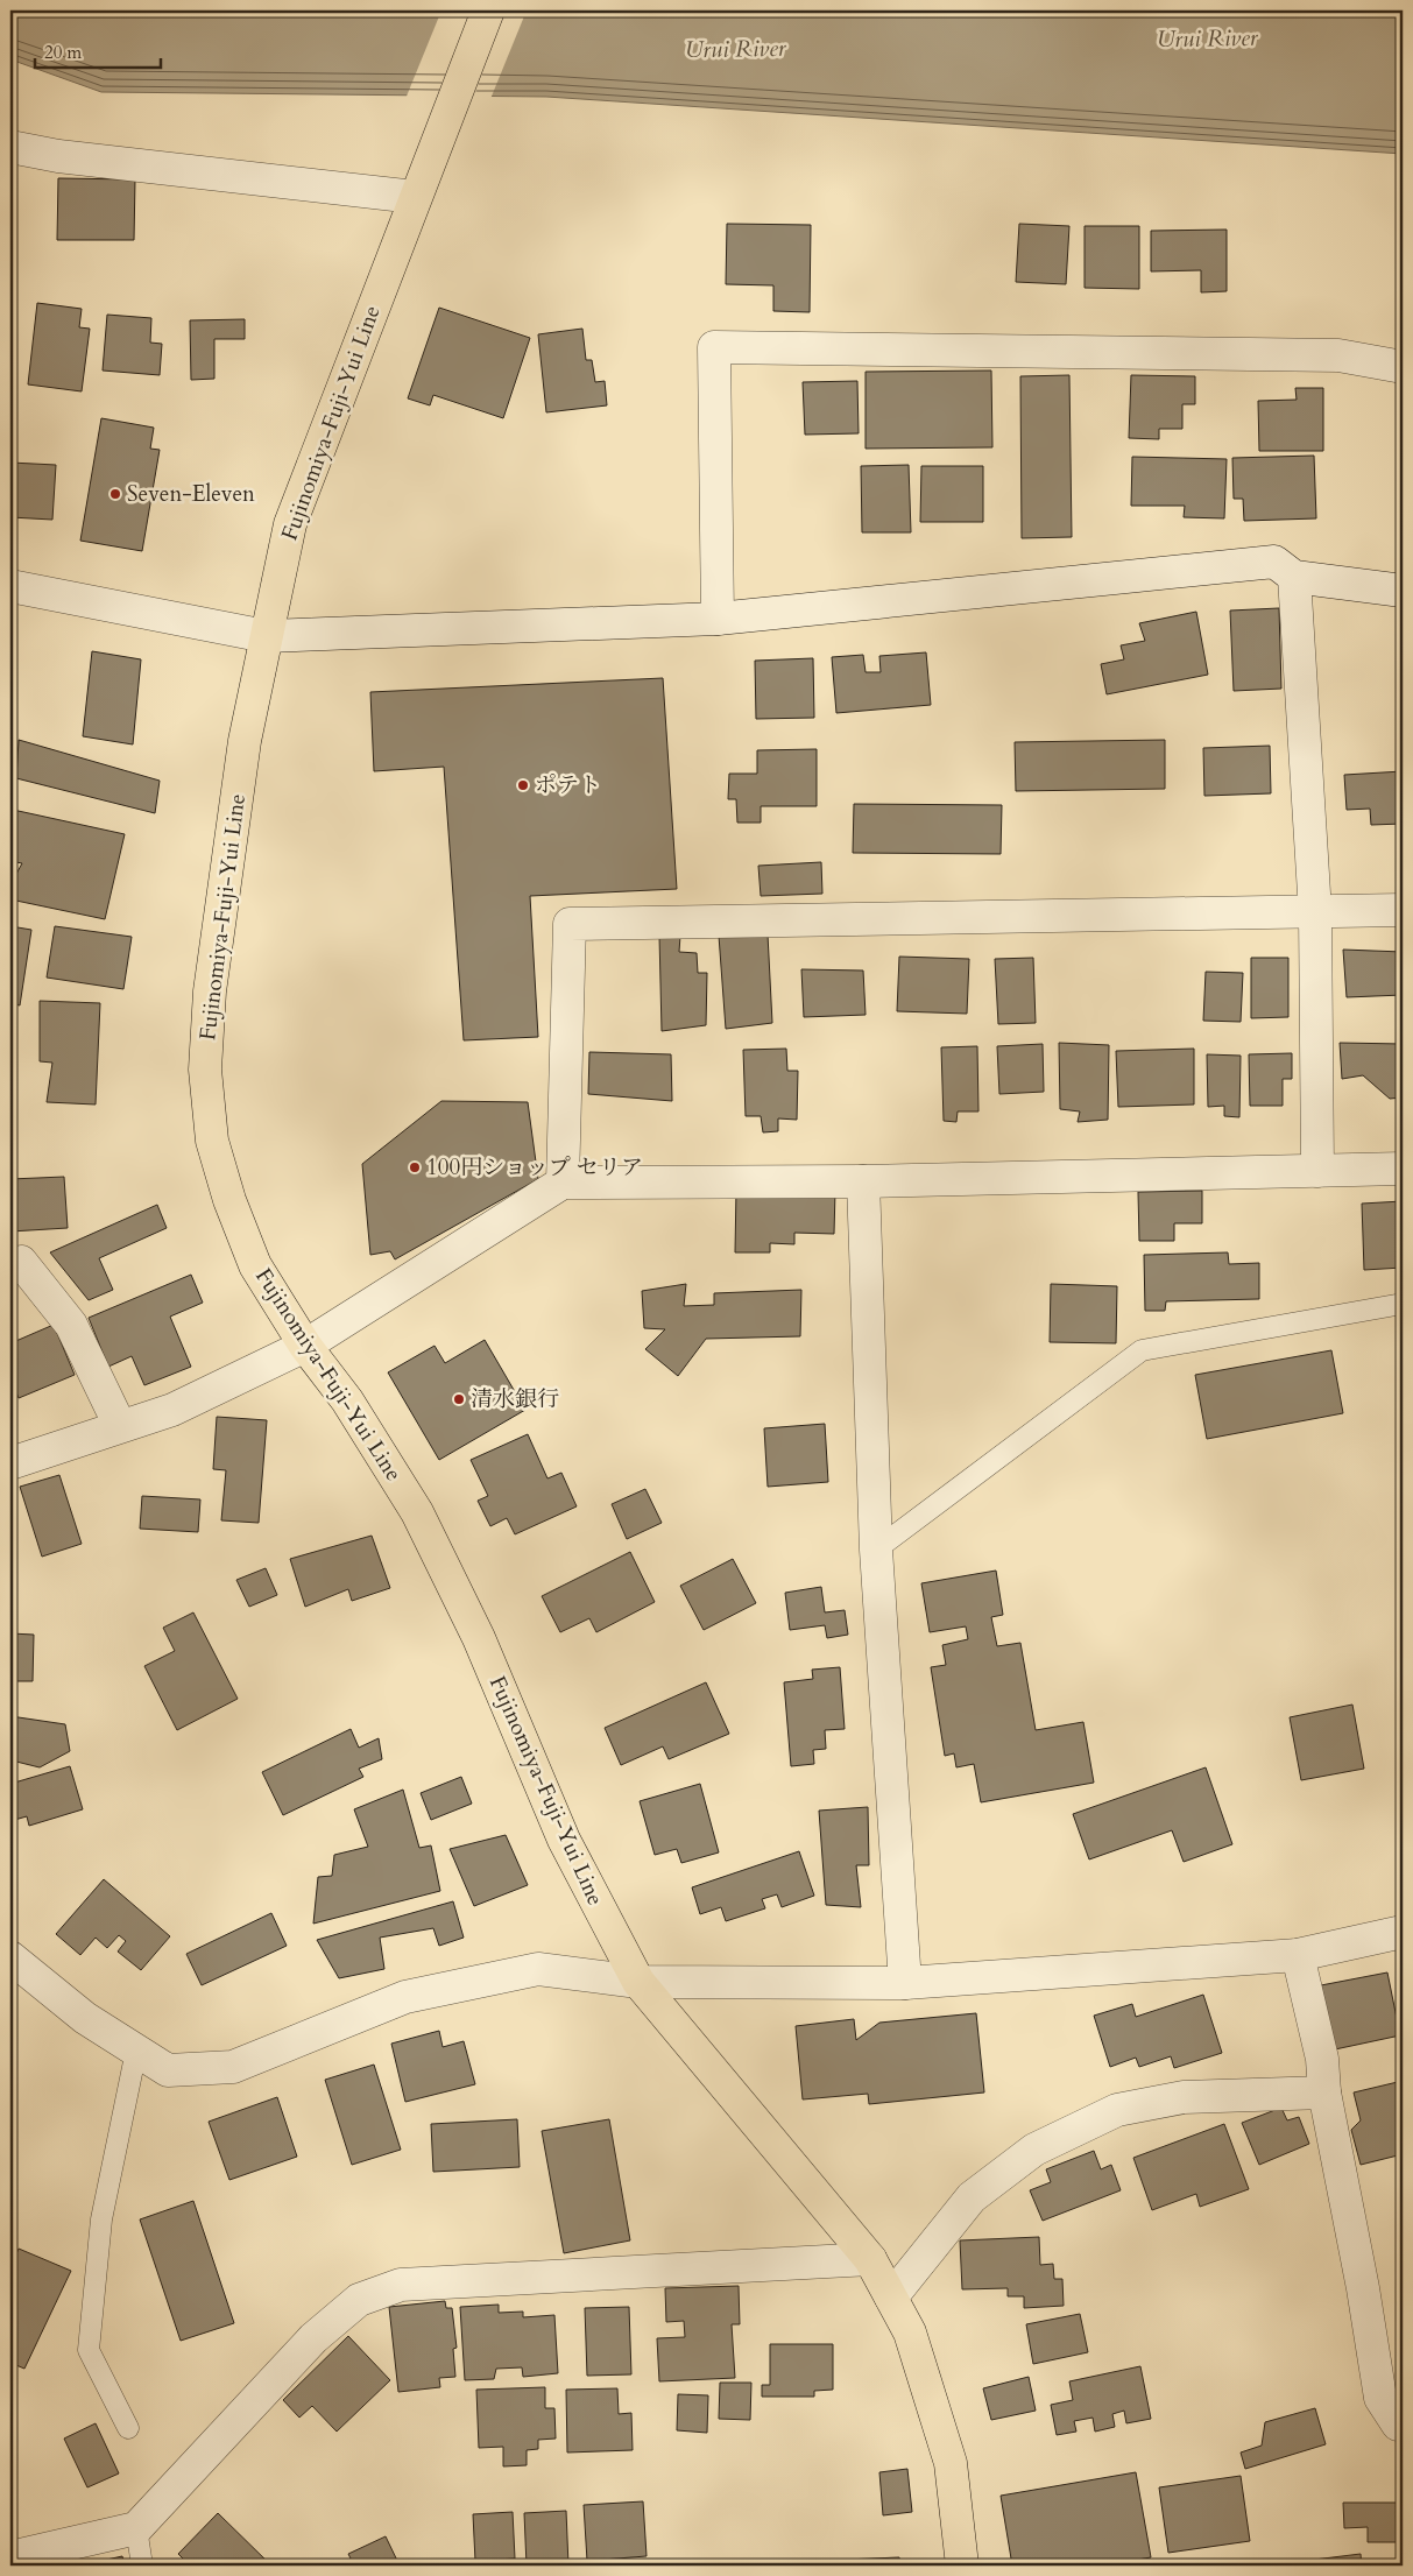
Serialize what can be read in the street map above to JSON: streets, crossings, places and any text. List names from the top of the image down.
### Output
{
  "streets": {
    "main road": ["Fujinomiya-Fuji-Yui Line"]
  },
  "water": ["Urui River"],
  "places": [
    "Seven-Eleven",
    "ポテト",
    "100円ショップ セリア",
    "清水銀行"
  ],
  "scale_bar": "20 m"
}
